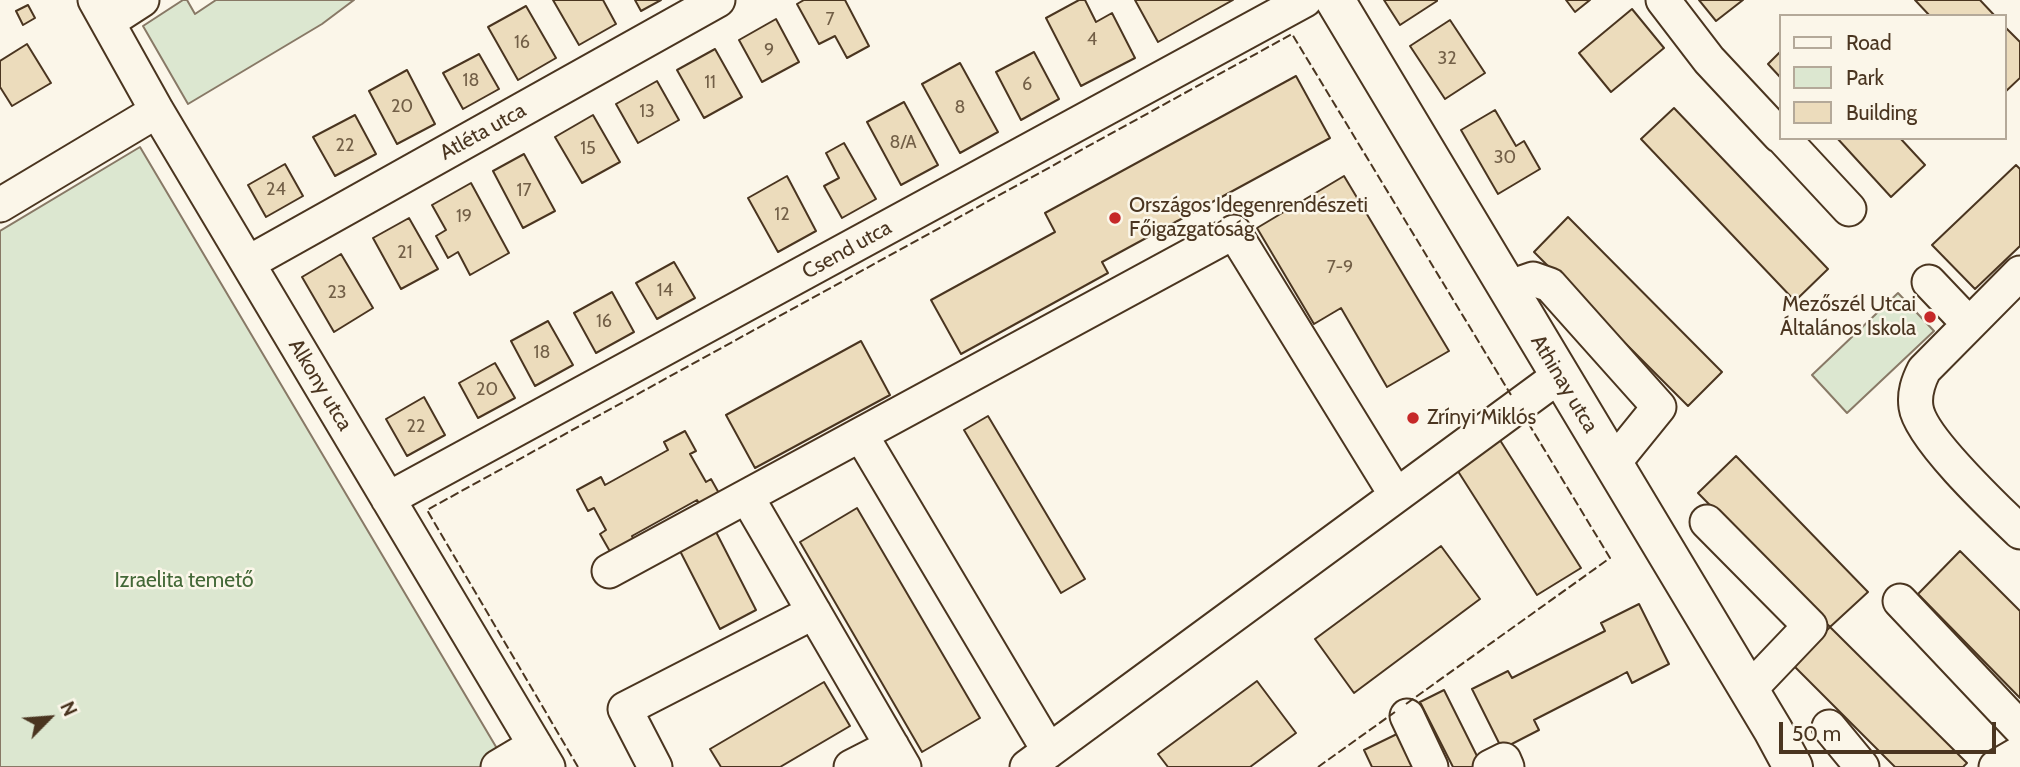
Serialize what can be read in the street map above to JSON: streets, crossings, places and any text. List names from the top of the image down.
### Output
{
  "streets": {
    "main road": ["Athinay utca"],
    "street": ["Atléta utca", "Csend utca", "Alkony utca"]
  },
  "crossings": [
    ["Atléta utca", "Alkony utca"],
    ["Csend utca", "Alkony utca"]
  ],
  "parks": ["Izraelita temető"],
  "places": ["Országos Idegenrendészeti Főigazgatóság", "Mezőszél Utcai Általános Iskola", "Zrínyi Miklós"],
  "house_numbers": [
    "7",
    "4",
    "16",
    "9",
    "32",
    "18",
    "11",
    "6",
    "20",
    "8",
    "13",
    "8/A",
    "22",
    "15",
    "30",
    "24",
    "17",
    "12",
    "19",
    "21",
    "7-9",
    "14",
    "23",
    "16",
    "18",
    "20",
    "22"
  ],
  "legend": ["Road", "Park", "Building"],
  "scale_bar": "50 m",
  "north": "top right"
}
